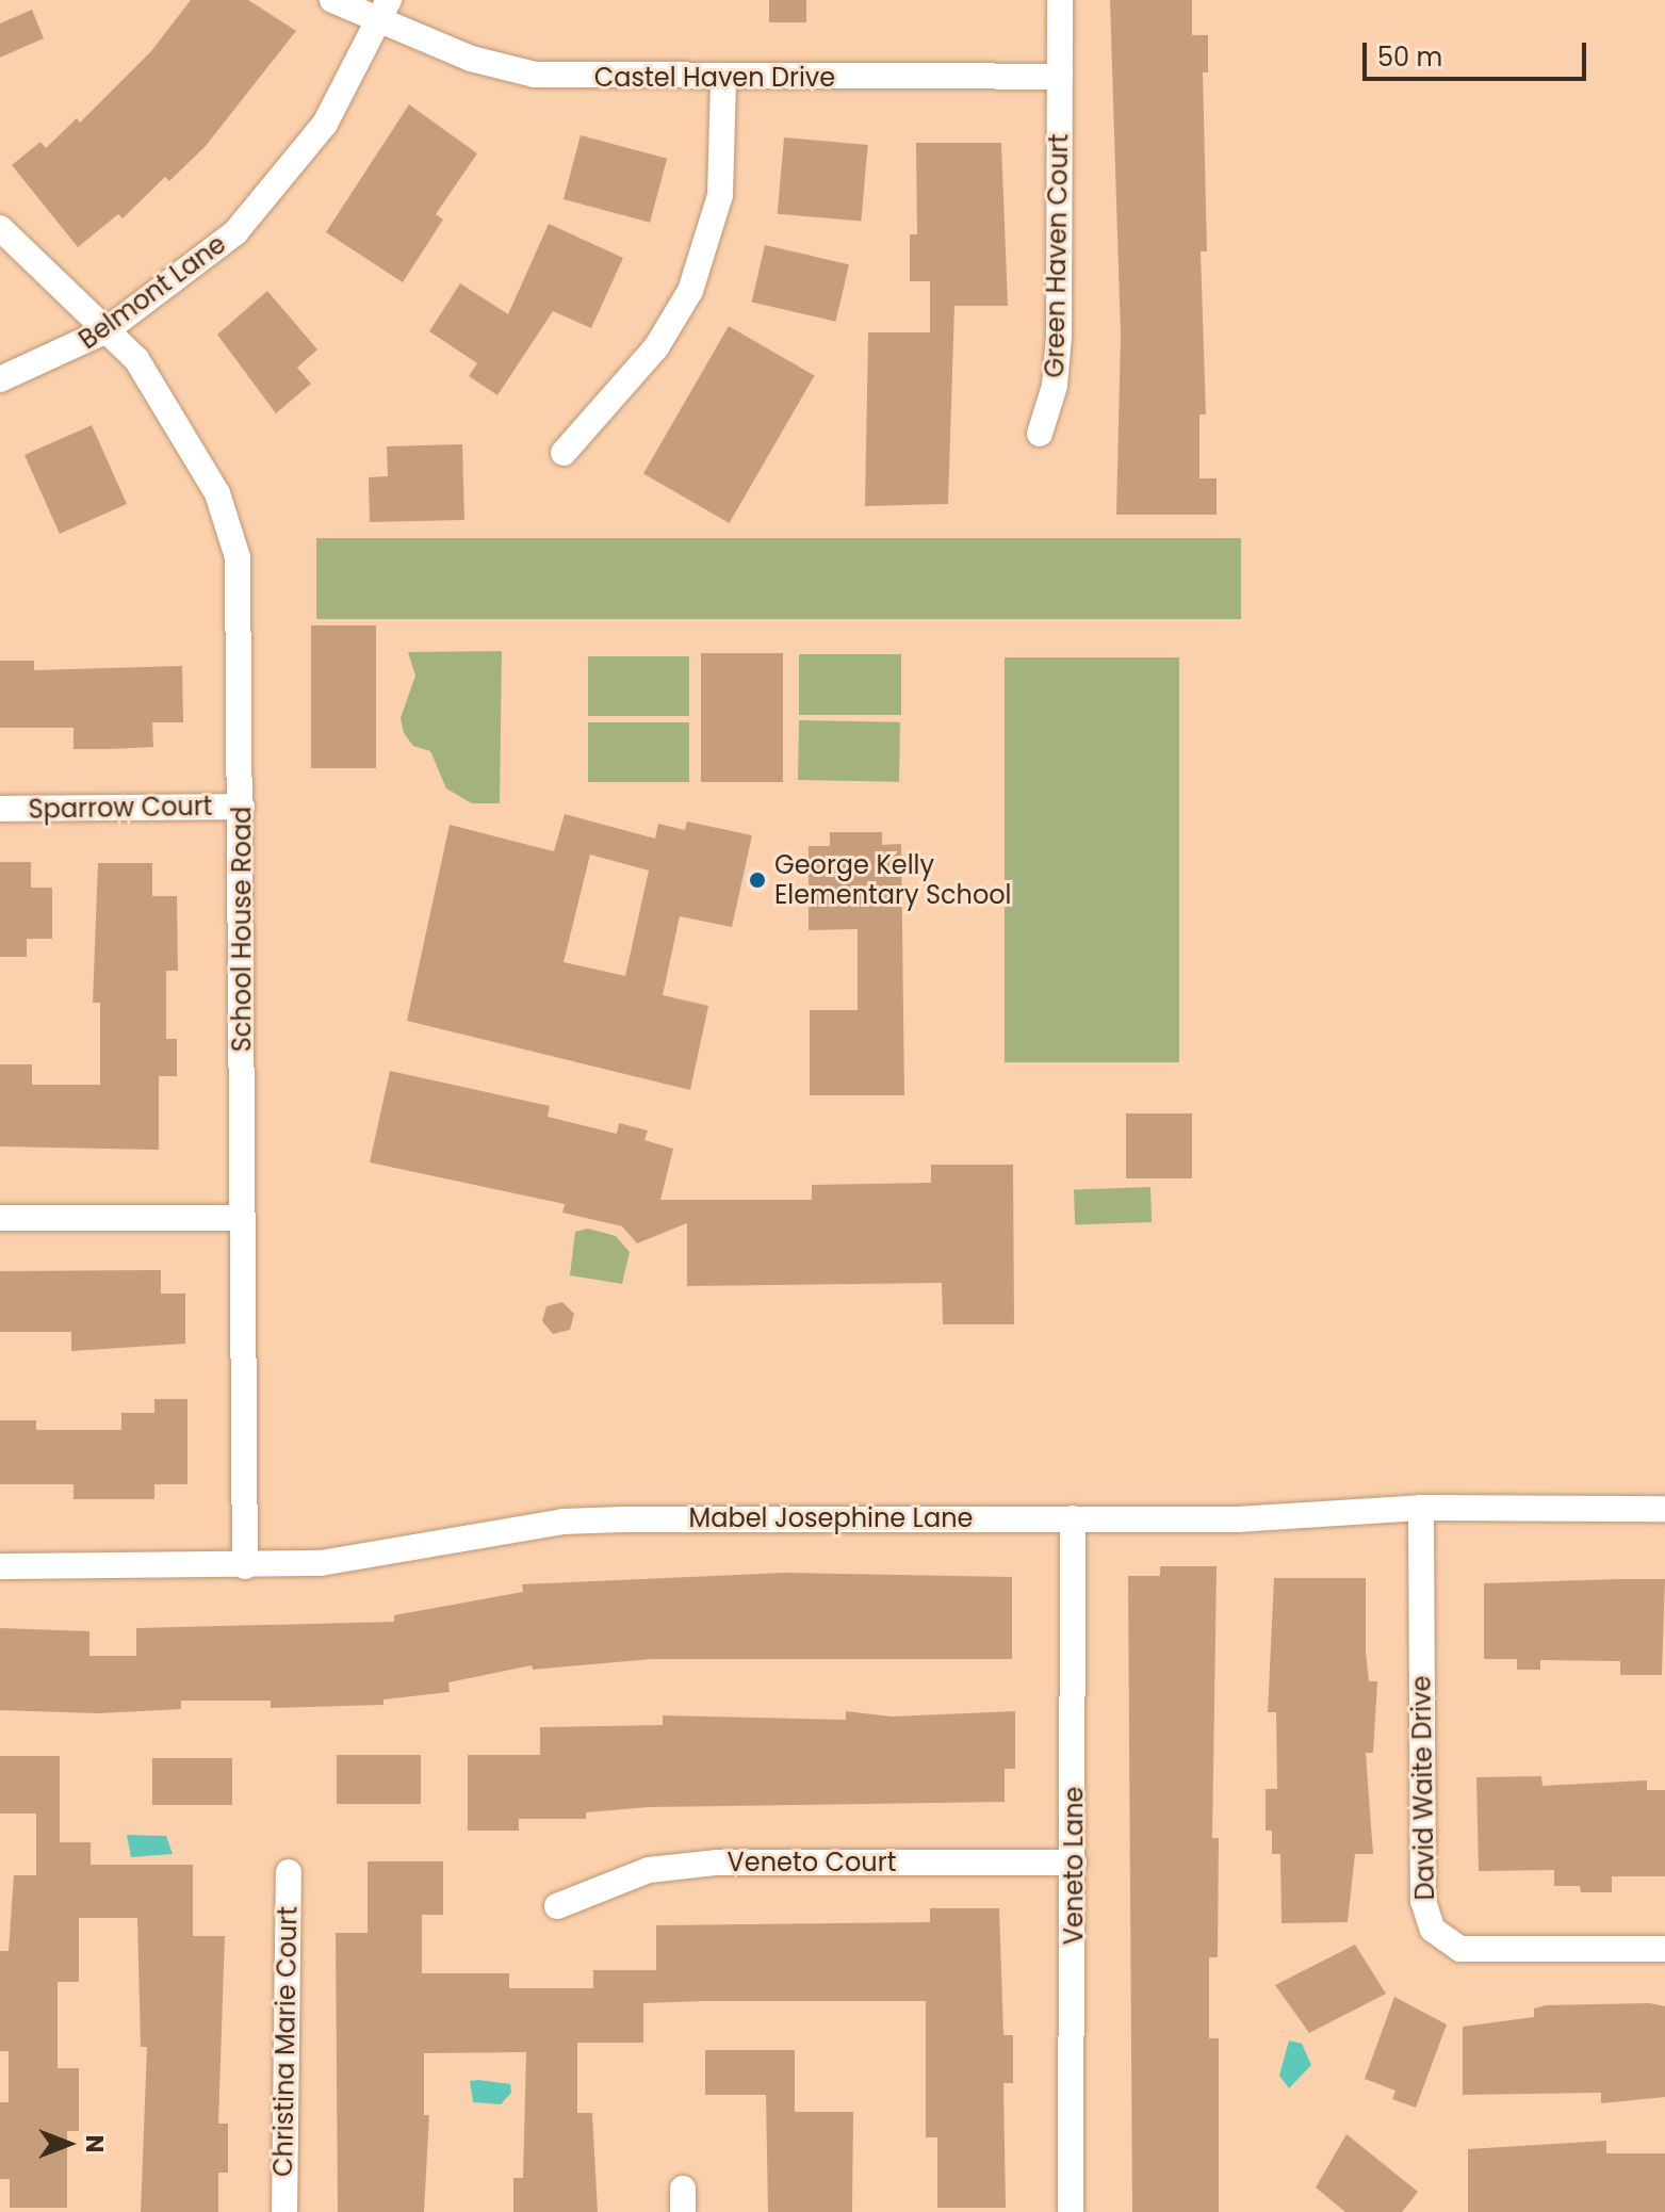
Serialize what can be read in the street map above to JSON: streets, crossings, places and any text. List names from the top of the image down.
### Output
{
  "streets": {
    "street": [
      "Castel Haven Drive",
      "Green Haven Court",
      "Belmont Lane",
      "Sparrow Court",
      "School House Road",
      "Mabel Josephine Lane",
      "David Waite Drive",
      "Veneto Court",
      "Veneto Lane",
      "Christina Marie Court"
    ]
  },
  "crossings": [
    ["Castel Haven Drive", "Green Haven Court"],
    ["Castel Haven Drive", "Belmont Lane"],
    ["Belmont Lane", "School House Road"],
    ["Sparrow Court", "School House Road"],
    ["School House Road", "Mabel Josephine Lane"],
    ["Mabel Josephine Lane", "David Waite Drive"],
    ["Mabel Josephine Lane", "Veneto Lane"],
    ["Veneto Court", "Veneto Lane"]
  ],
  "places": ["George Kelly Elementary School"],
  "scale_bar": "50 m",
  "north": "right"
}
